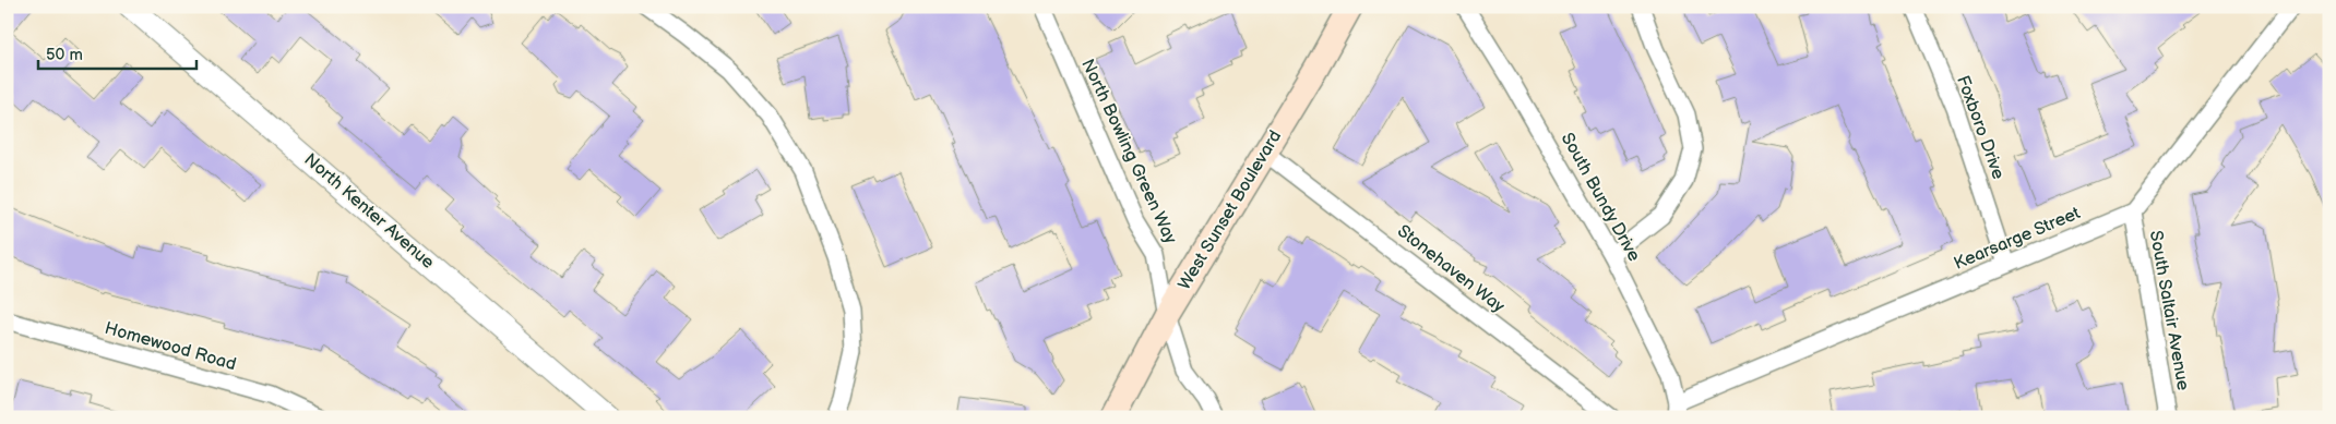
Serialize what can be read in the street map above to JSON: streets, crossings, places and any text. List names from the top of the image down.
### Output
{
  "streets": {
    "main road": ["West Sunset Boulevard"],
    "street": [
      "Foxboro Drive",
      "North Bowling Green Way",
      "South Bundy Drive",
      "North Kenter Avenue",
      "Kearsarge Street",
      "Stonehaven Way",
      "South Saltair Avenue",
      "Homewood Road"
    ]
  },
  "crossings": [
    ["Foxboro Drive", "Kearsarge Street"],
    ["North Bowling Green Way", "West Sunset Boulevard"],
    ["South Bundy Drive", "Kearsarge Street"],
    ["West Sunset Boulevard", "Stonehaven Way"],
    ["Kearsarge Street", "South Saltair Avenue"]
  ],
  "scale_bar": "50 m"
}
